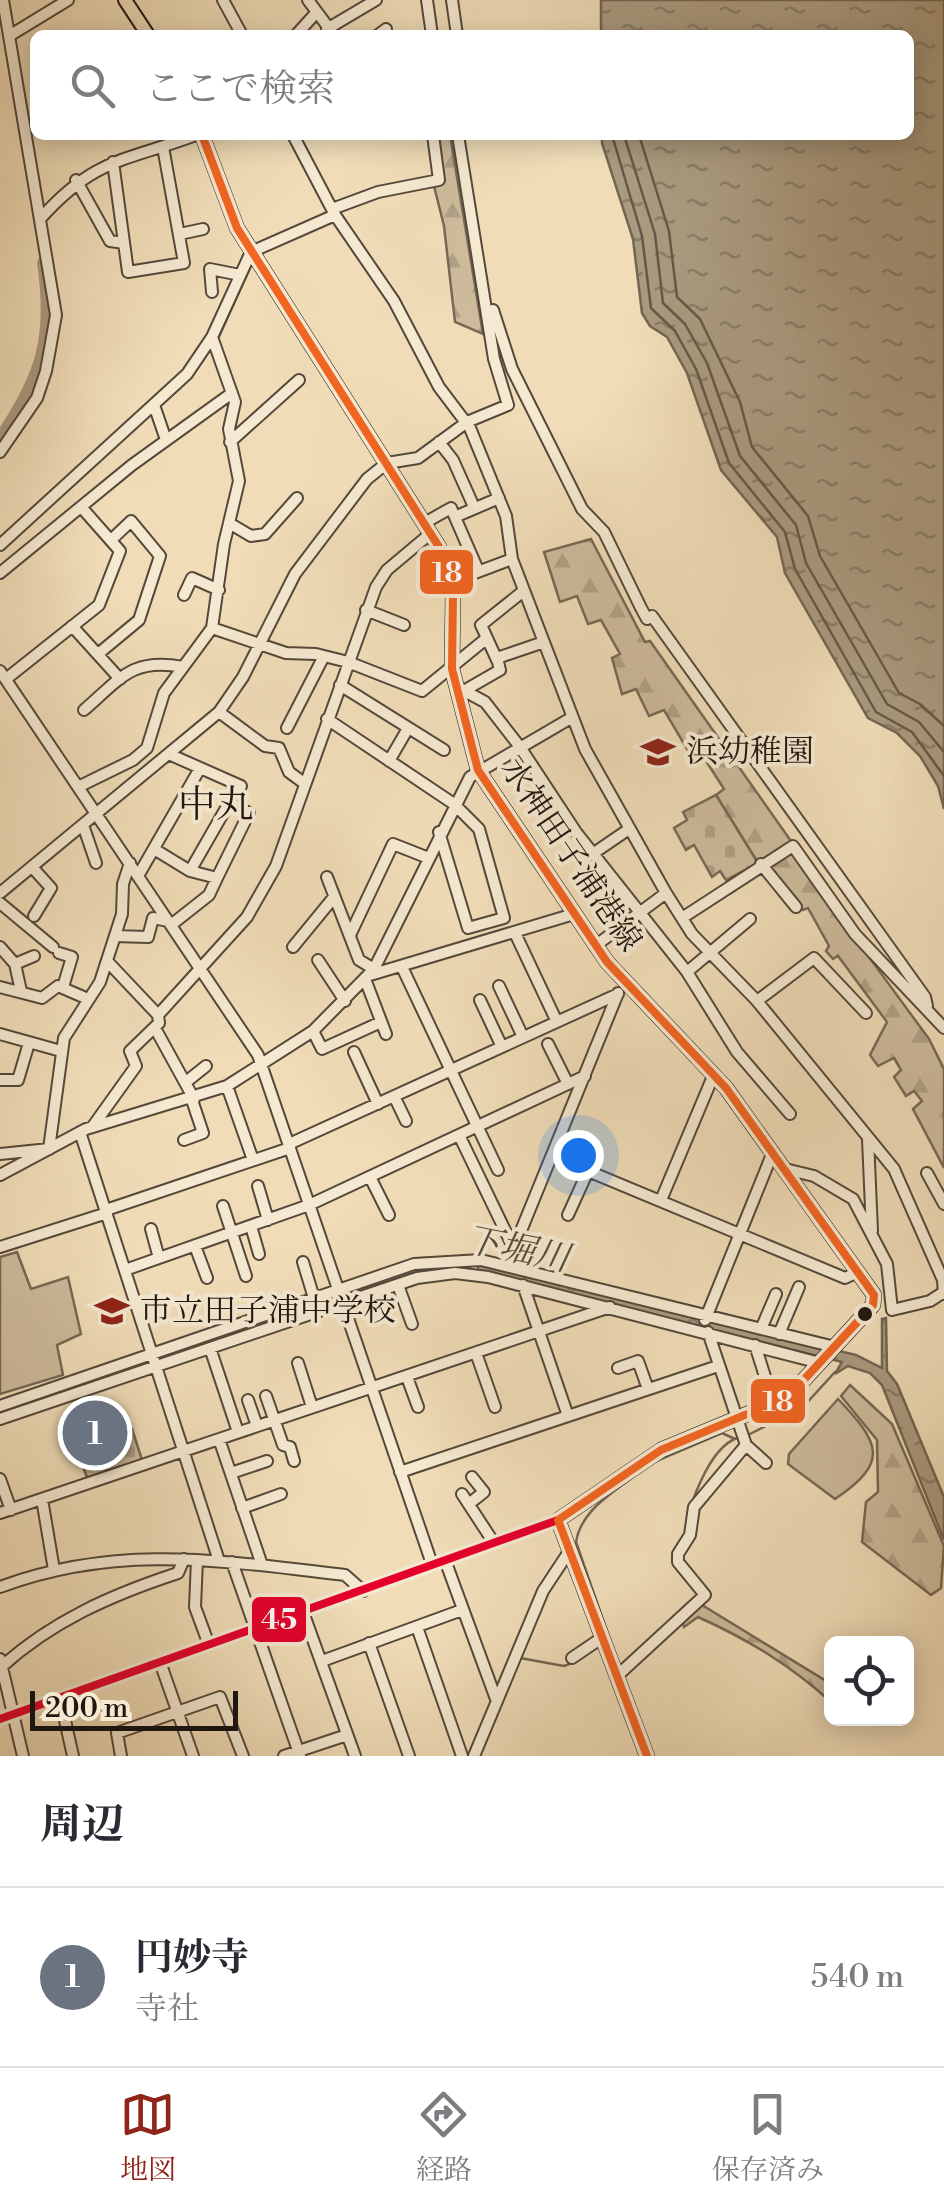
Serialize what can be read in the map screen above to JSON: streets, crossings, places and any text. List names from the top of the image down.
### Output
{
  "streets": {
    "main road": ["水神田子浦港線"]
  },
  "districts": ["中丸"],
  "water": ["下堀川"],
  "places": {
    "school or university": ["浜幼稚園", "市立田子浦中学校"]
  },
  "lines": ["transit line 18", "transit line 45"],
  "scale_bar": "200 m",
  "page": {
    "search": "ここで検索",
    "pins": "1",
    "scale": "200 m",
    "heading": "周辺",
    "list": [
      {
        "mark": "1",
        "name": "円妙寺",
        "note": "寺社",
        "value": "540 m"
      }
    ],
    "nav": ["地図", "経路", "保存済み"]
  }
}
